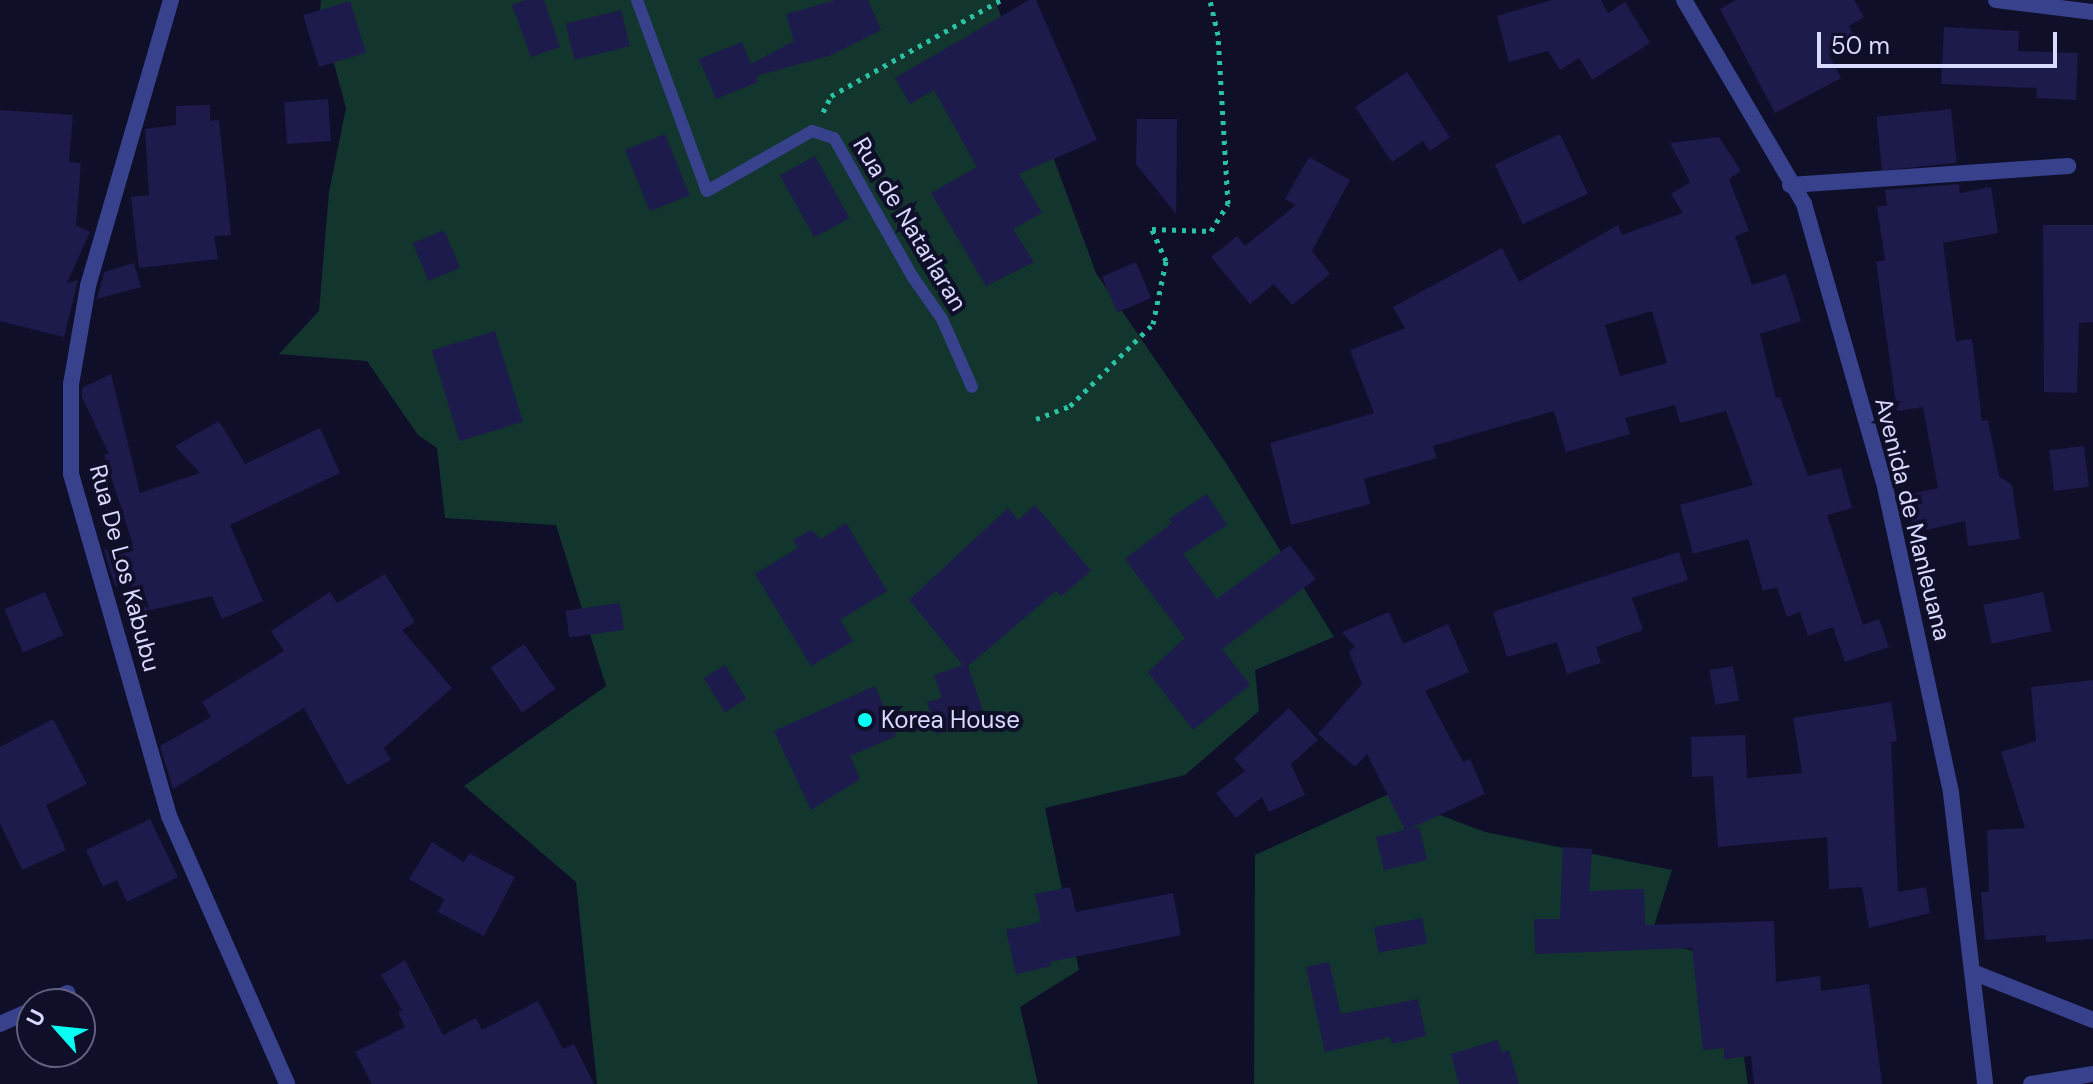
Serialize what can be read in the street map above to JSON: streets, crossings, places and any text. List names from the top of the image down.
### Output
{
  "streets": {
    "street": ["Avenida de Manleuana", "Rua De Los Kabubu"],
    "lane": ["Rua de Natarlaran"]
  },
  "places": ["Korea House"],
  "scale_bar": "50 m",
  "north": "top left"
}
